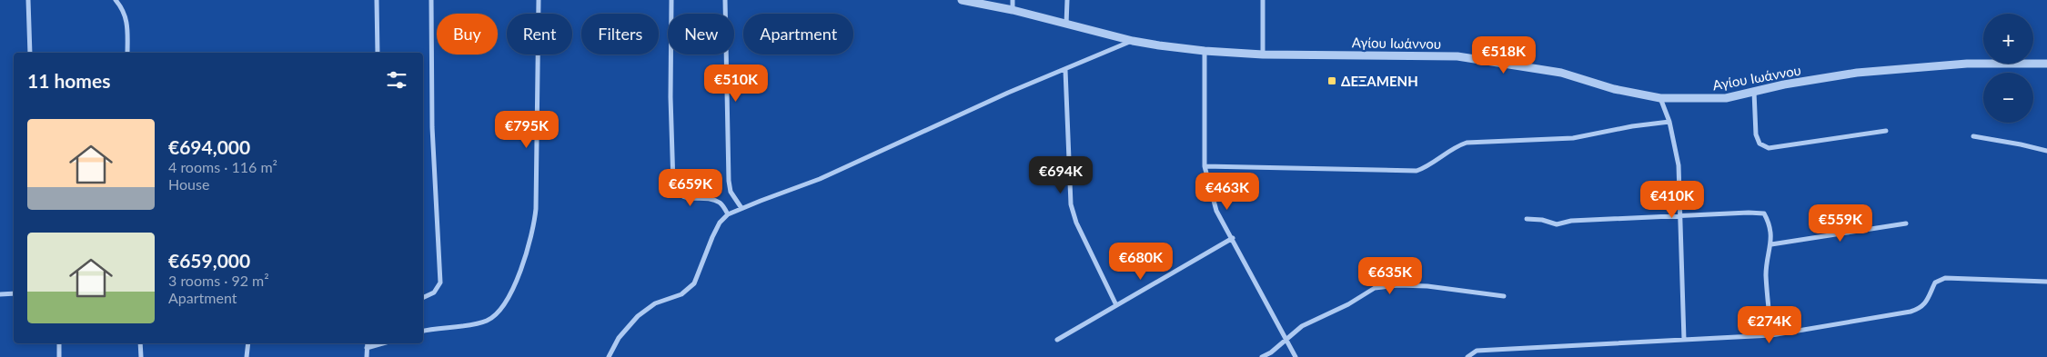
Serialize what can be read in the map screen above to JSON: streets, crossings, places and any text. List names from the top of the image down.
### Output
{
  "streets": {
    "street": ["Αγίου Ιωάννου"]
  },
  "places": {
    "transit": ["ΔΕΞΑΜΕΝΗ"]
  },
  "page": {
    "map_buttons": ["+", "−"],
    "chip": [
      "Buy",
      "Rent",
      "Filters",
      "New",
      "Apartment"
    ],
    "price": [
      "€518K",
      "€510K",
      "€795K",
      "€694K",
      "€659K",
      "€463K",
      "€410K",
      "€559K",
      "€680K",
      "€635K",
      "€274K"
    ],
    "heading": "11 homes",
    "list": [
      {
        "name": "€694,000",
        "note": "4 rooms · 116 m² · House"
      },
      {
        "name": "€659,000",
        "note": "3 rooms · 92 m² · Apartment"
      }
    ]
  }
}
